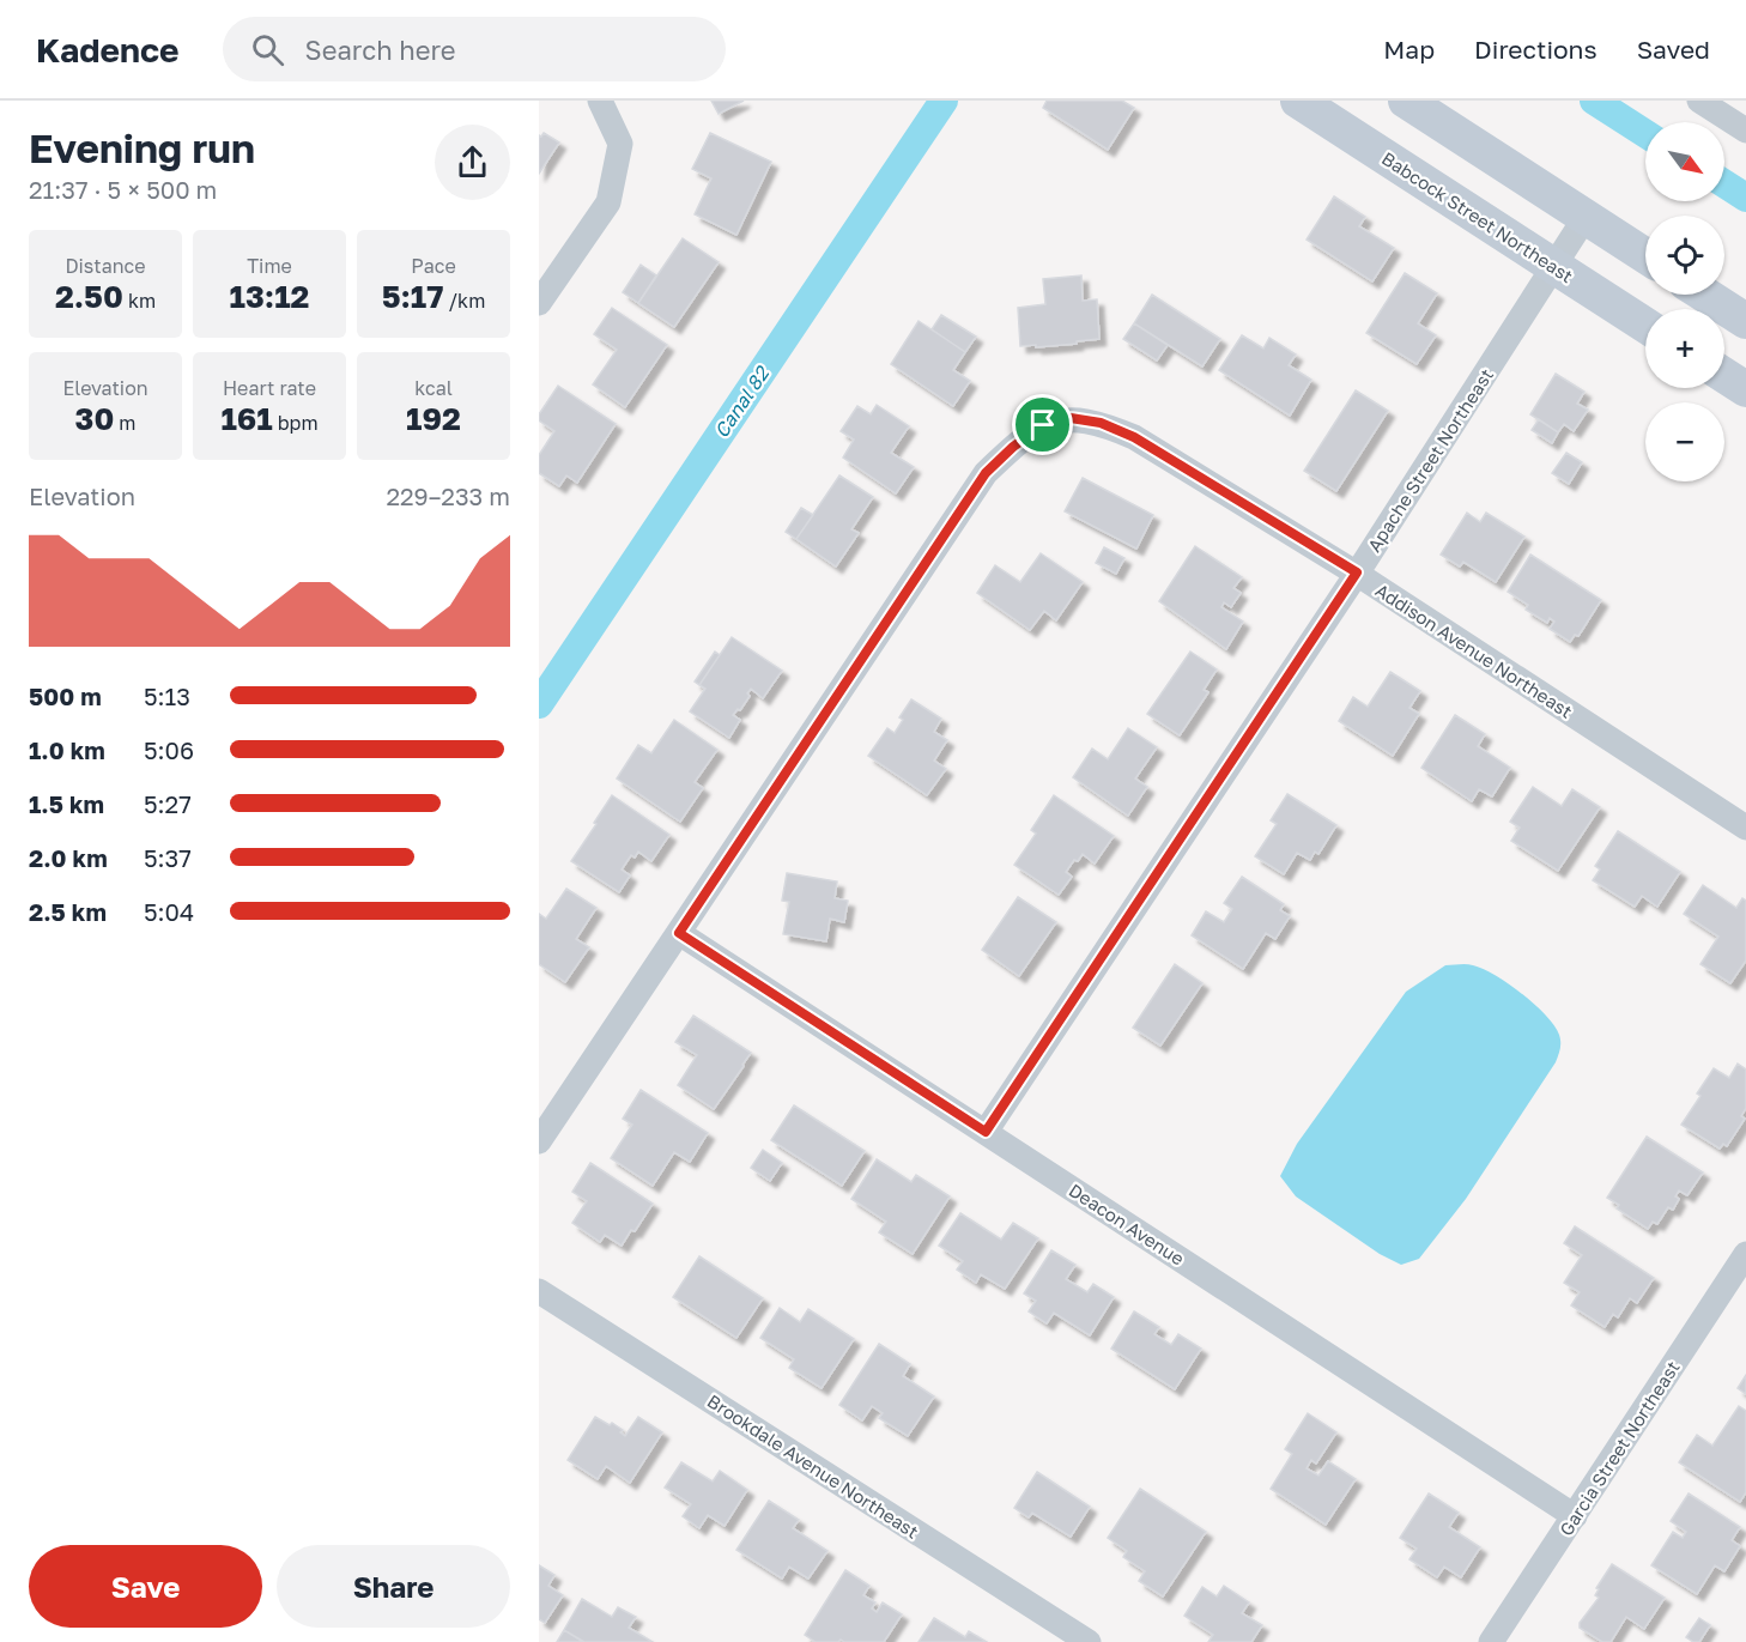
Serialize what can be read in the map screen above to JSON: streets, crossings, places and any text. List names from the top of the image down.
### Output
{
  "streets": {
    "main road": ["Babcock Street Northeast"],
    "street": [
      "Apache Street Northeast",
      "Addison Avenue Northeast",
      "Deacon Avenue",
      "Garcia Street Northeast",
      "Brookdale Avenue Northeast"
    ]
  },
  "crossings": [
    ["Babcock Street Northeast", "Apache Street Northeast"],
    ["Apache Street Northeast", "Addison Avenue Northeast"],
    ["Apache Street Northeast", "Deacon Avenue"],
    ["Addison Avenue Northeast", "Deacon Avenue"],
    ["Deacon Avenue", "Garcia Street Northeast"]
  ],
  "water": ["Canal 82"],
  "north": "bottom right",
  "page": {
    "header": "Kadence",
    "search": "Search here",
    "nav": ["Map", "Directions", "Saved"],
    "heading": ["Evening run", "21:37 · 5 × 500 m"],
    "map_buttons": ["+", "−"],
    "stats": [
      ["Distance", "2.50 km"],
      ["Time", "13:12"],
      ["Pace", "5:17 /km"],
      ["Elevation", "30 m"],
      ["Heart rate", "161 bpm"],
      ["kcal", "192"]
    ],
    "chart": ["Elevation", "229–233 m"],
    "list": [
      {
        "name": "500 m",
        "note": "5:13"
      },
      {
        "name": "1.0 km",
        "note": "5:06"
      },
      {
        "name": "1.5 km",
        "note": "5:27"
      },
      {
        "name": "2.0 km",
        "note": "5:37"
      },
      {
        "name": "2.5 km",
        "note": "5:04"
      }
    ],
    "buttons": ["Save", "Share"]
  }
}
